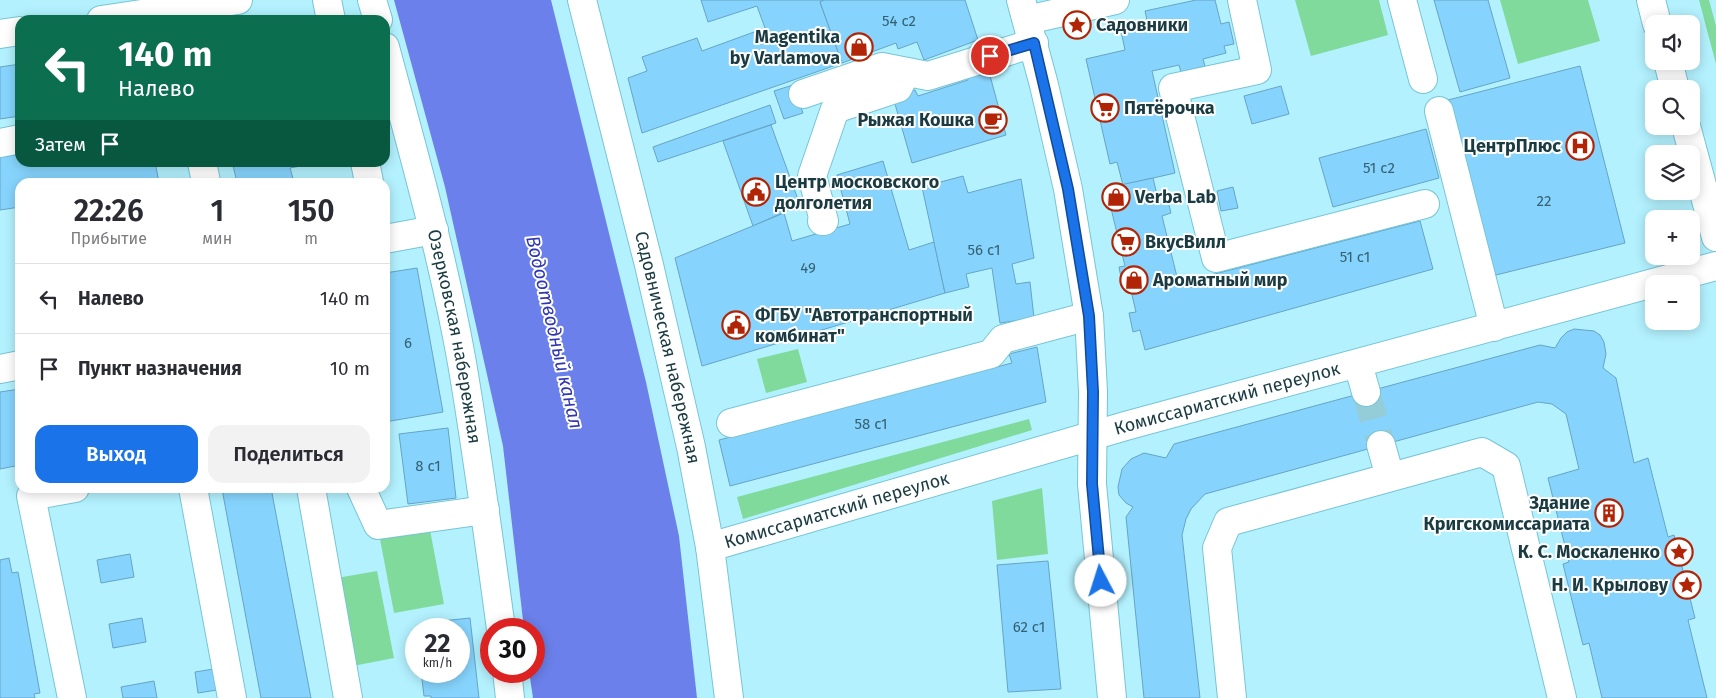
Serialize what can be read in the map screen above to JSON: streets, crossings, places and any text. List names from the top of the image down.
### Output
{
  "streets": {
    "street": ["Озерковская набережная", "Садовническая набережная", "Комиссариатский переулок"]
  },
  "crossings": [
    ["Садовническая набережная", "Комиссариатский переулок"]
  ],
  "water": ["Водоотводный канал"],
  "places": {
    "place": ["Садовники", "К. С. Москаленко", "Н. И. Крылову"],
    "shop": ["Magentika by Varlamova", "Verba Lab", "Ароматный мир"],
    "supermarket": ["Пятёрочка", "ВкусВилл"],
    "cafe": ["Рыжая Кошка"],
    "hospital": ["ЦентрПлюс"],
    "public building": ["Центр московского долголетия", "ФГБУ \"Автотранспортный комбинат\""],
    "building": ["Здание Кригскомиссариата"]
  },
  "house_numbers": [
    "54 с2",
    "51 с2",
    "22",
    "56 с1",
    "51 с1",
    "49",
    "6",
    "58 с1",
    "8 с1",
    "62 с1"
  ],
  "page": {
    "map_buttons": ["+", "−"],
    "turn": ["140 m", "Налево"],
    "then": "Затем",
    "eta": [
      "22:26",
      "Прибытие",
      "1",
      "мин",
      "150",
      "m"
    ],
    "list": [
      {
        "name": "Налево",
        "value": "140 m"
      },
      {
        "name": "Пункт назначения",
        "value": "10 m"
      }
    ],
    "buttons": ["Выход", "Поделиться"],
    "speed": "22 km/h",
    "limit": "30"
  }
}
